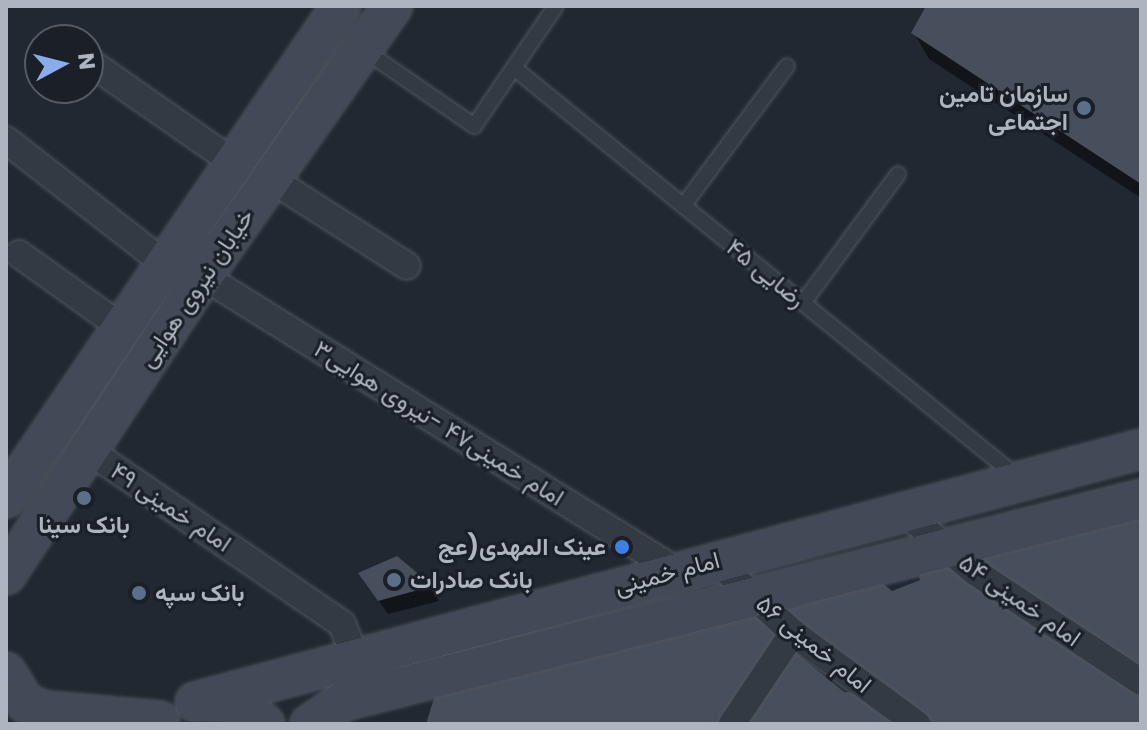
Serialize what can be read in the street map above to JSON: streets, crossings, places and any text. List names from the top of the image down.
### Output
{
  "streets": {
    "main road": ["خیابان نیروی هوایی", "امام خمینی"],
    "street": [
      "امام خمینی۴۷ -نیروی هوایی۳",
      "امام خمینی ۴۹",
      "امام خمینی ۵۴",
      "امام خمینی ۵۶"
    ],
    "lane": ["رضایی ۴۵"]
  },
  "crossings": [
    ["رضایی ۴۵", "امام خمینی"],
    ["خیابان نیروی هوایی", "امام خمینی۴۷ -نیروی هوایی۳"],
    ["خیابان نیروی هوایی", "امام خمینی ۴۹"],
    ["امام خمینی۴۷ -نیروی هوایی۳", "امام خمینی"],
    ["امام خمینی ۴۹", "امام خمینی"],
    ["امام خمینی", "امام خمینی ۵۴"],
    ["امام خمینی", "امام خمینی ۵۶"]
  ],
  "places": [
    "سازمان تامین اجتماعی",
    "بانک سینا",
    "عینک المهدی(عج",
    "بانک صادرات",
    "بانک سپه"
  ],
  "north": "right"
}
